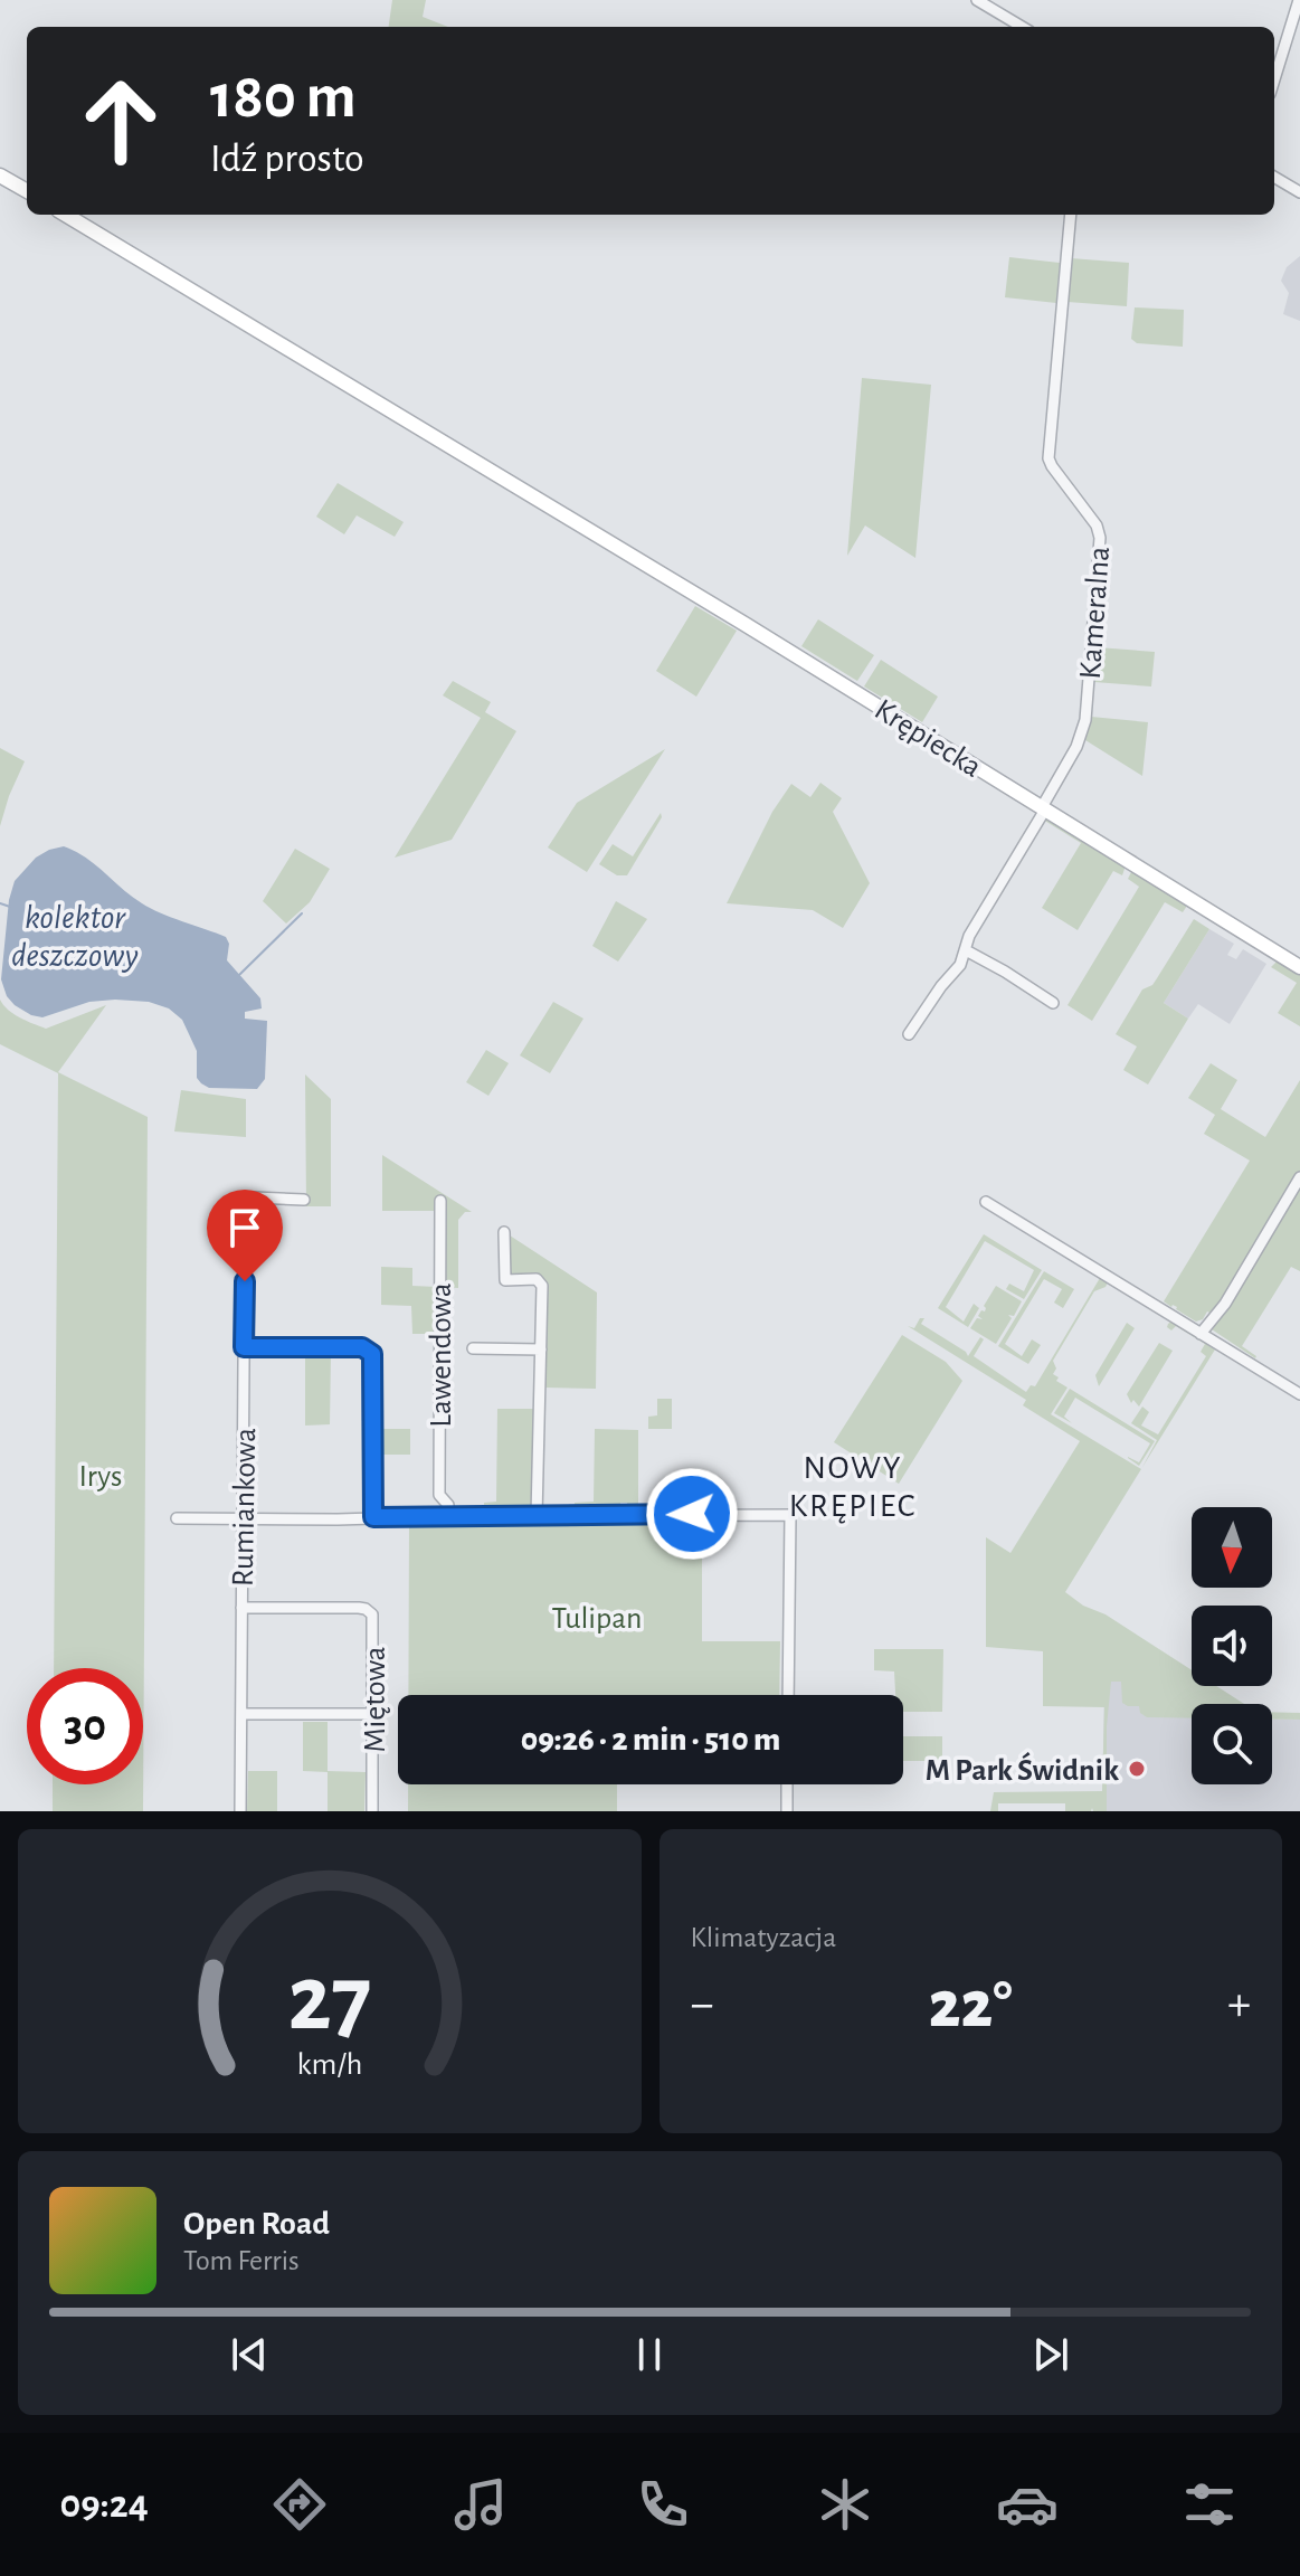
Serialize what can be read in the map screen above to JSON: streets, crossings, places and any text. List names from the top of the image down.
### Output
{
  "streets": {
    "street": [
      "Kameralna",
      "Krępiecka",
      "Lawendowa",
      "Rumiankowa",
      "Miętowa"
    ]
  },
  "crossings": [
    ["Kameralna", "Krępiecka"],
    ["Rumiankowa", "Miętowa"]
  ],
  "districts": ["NOWY KRĘPIEC"],
  "water": ["kolektor deszczowy"],
  "parks": ["Irys", "Tulipan"],
  "places": ["M Park Świdnik"],
  "north": "bottom",
  "page": {
    "turn": ["180 m", "Idź prosto"],
    "limit": "30",
    "trip": "09:26 · 2 min · 510 m",
    "tile": "Klimatyzacja",
    "heat": ["−", "22°", "+"],
    "song": ["Open Road", "Tom Ferris"],
    "tabs": "09:24",
    "gauge": ["27", "km/h"]
  }
}
